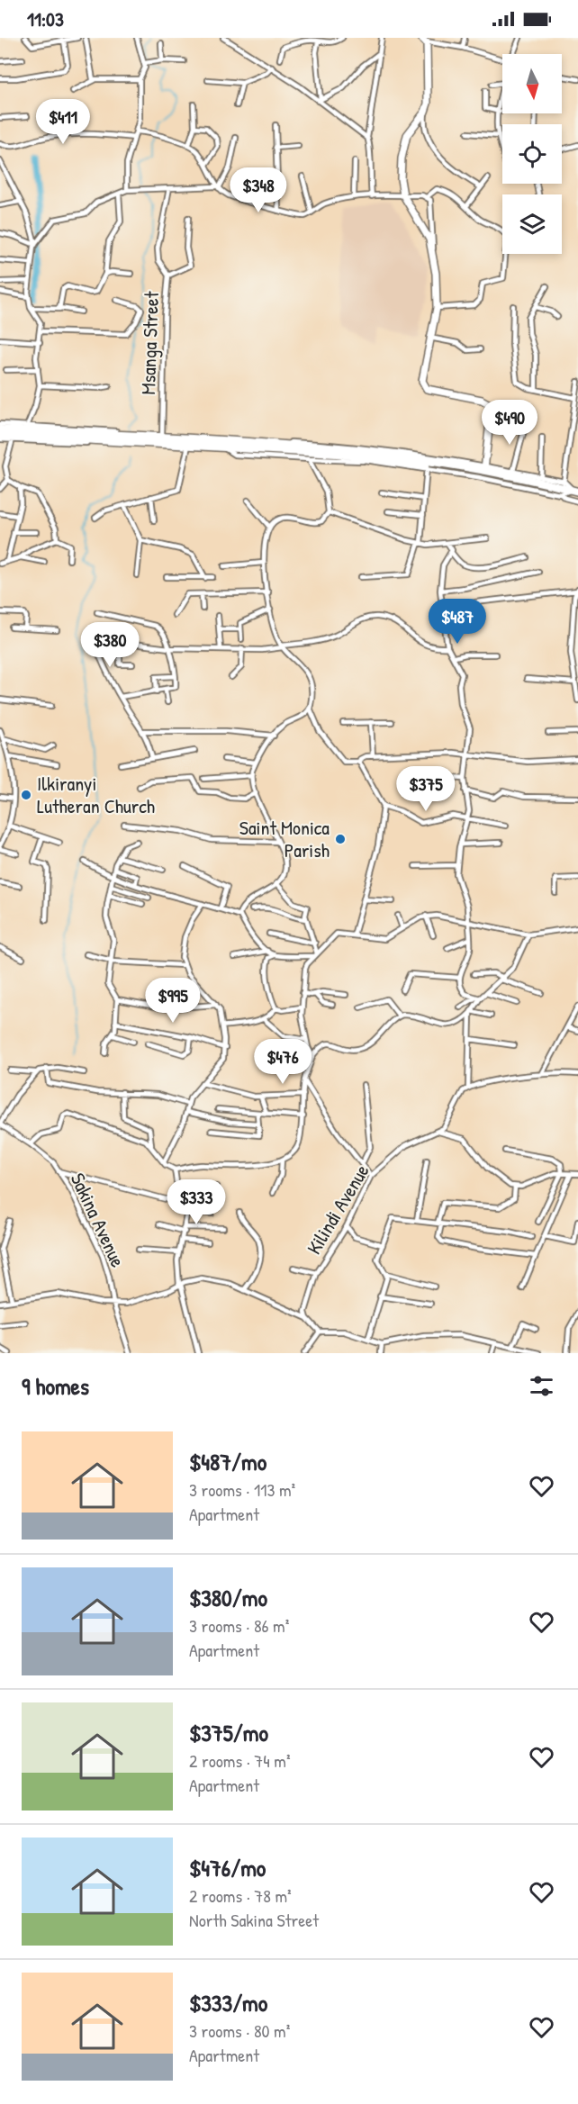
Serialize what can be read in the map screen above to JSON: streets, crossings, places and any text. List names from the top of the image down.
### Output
{
  "streets": {
    "street": ["Msanga Street", "Kilindi Avenue", "Sakina Avenue"]
  },
  "places": ["Ilkiranyi Lutheran Church", "Saint Monica Parish"],
  "north": "bottom",
  "page": {
    "status": "11:03",
    "price": [
      "$411",
      "$348",
      "$490",
      "$487",
      "$380",
      "$375",
      "$995",
      "$476",
      "$333"
    ],
    "heading": "9 homes",
    "list": [
      {
        "name": "$487/mo",
        "note": "3 rooms · 113 m² · Apartment"
      },
      {
        "name": "$380/mo",
        "note": "3 rooms · 86 m² · Apartment"
      },
      {
        "name": "$375/mo",
        "note": "2 rooms · 74 m² · Apartment"
      },
      {
        "name": "$476/mo",
        "note": "2 rooms · 78 m² · North Sakina Street"
      },
      {
        "name": "$333/mo",
        "note": "3 rooms · 80 m² · Apartment"
      }
    ]
  }
}
